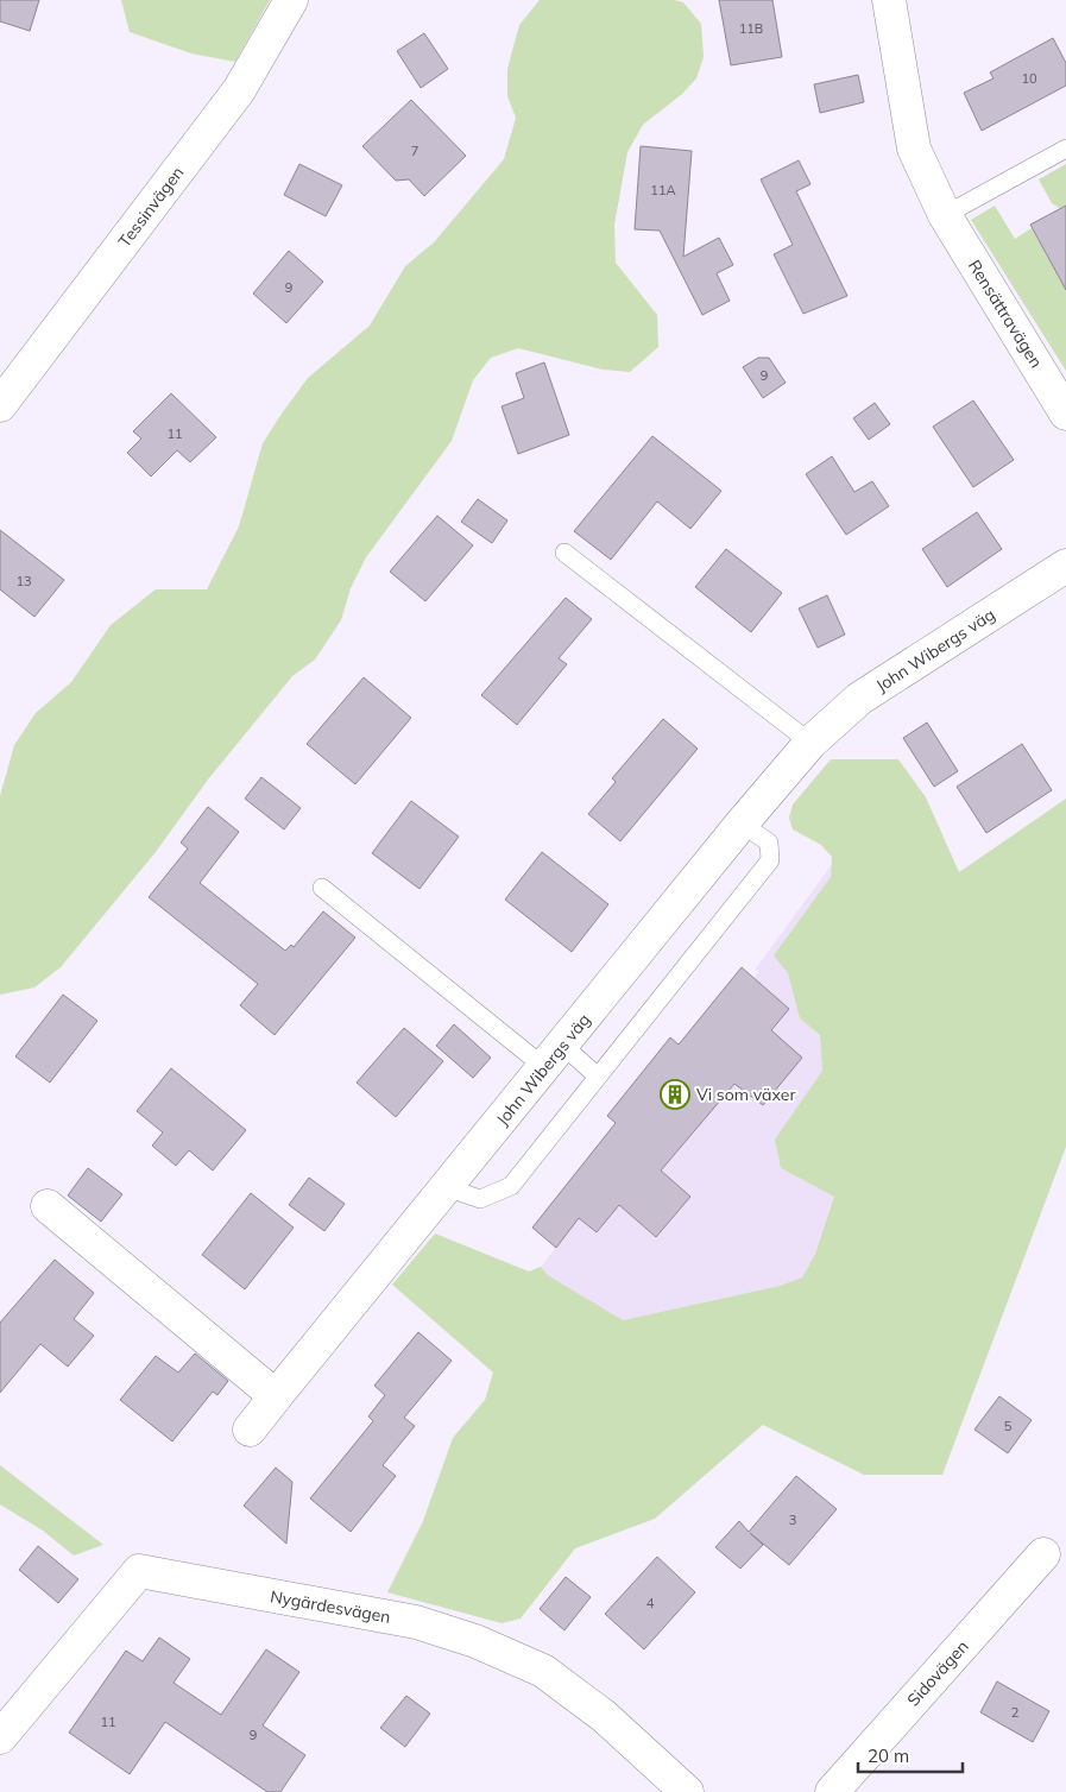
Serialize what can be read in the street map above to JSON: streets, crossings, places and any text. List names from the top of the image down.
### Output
{
  "streets": {
    "street": [
      "Tessinvägen",
      "Rensättravägen",
      "John Wibergs väg",
      "Nygärdesvägen",
      "Sidovägen"
    ]
  },
  "places": {
    "building": ["Vi som växer"]
  },
  "house_numbers": [
    "11B",
    "10",
    "7",
    "11A",
    "9",
    "9",
    "11",
    "13",
    "5",
    "3",
    "4",
    "2",
    "11",
    "9"
  ],
  "scale_bar": "20 m"
}
